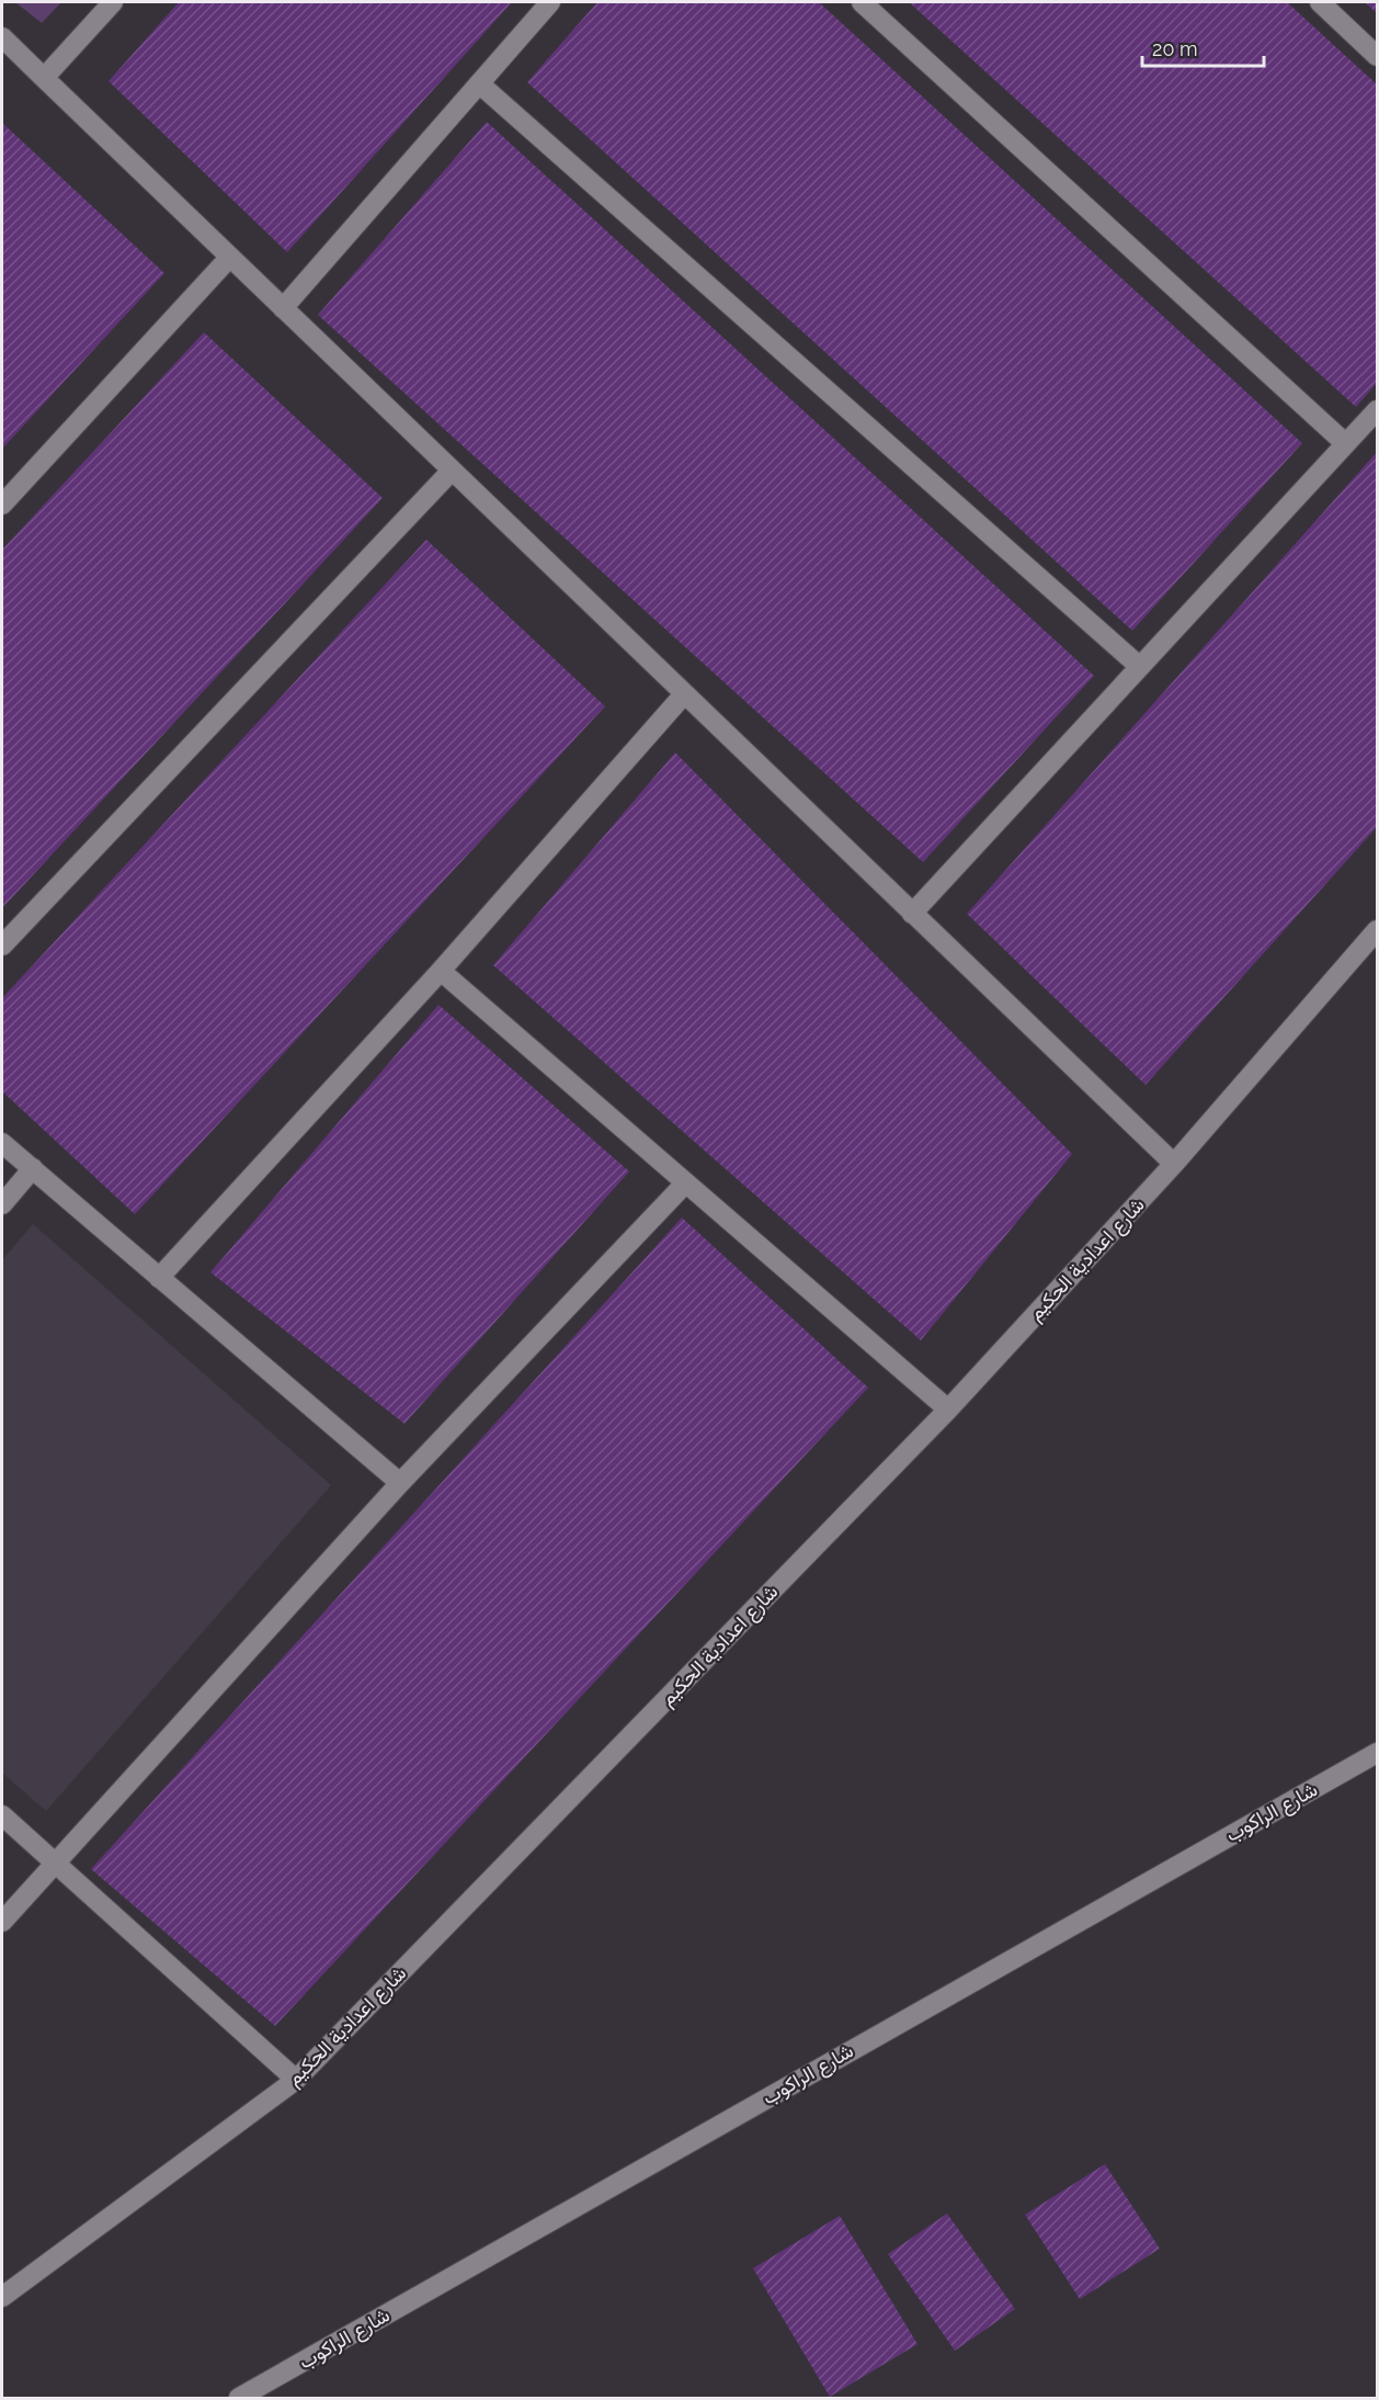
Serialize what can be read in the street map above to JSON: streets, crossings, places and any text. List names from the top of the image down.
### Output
{
  "streets": {
    "street": ["شارع اعدادية الحكيم", "شارع الراكوب"]
  },
  "scale_bar": "20 m"
}
